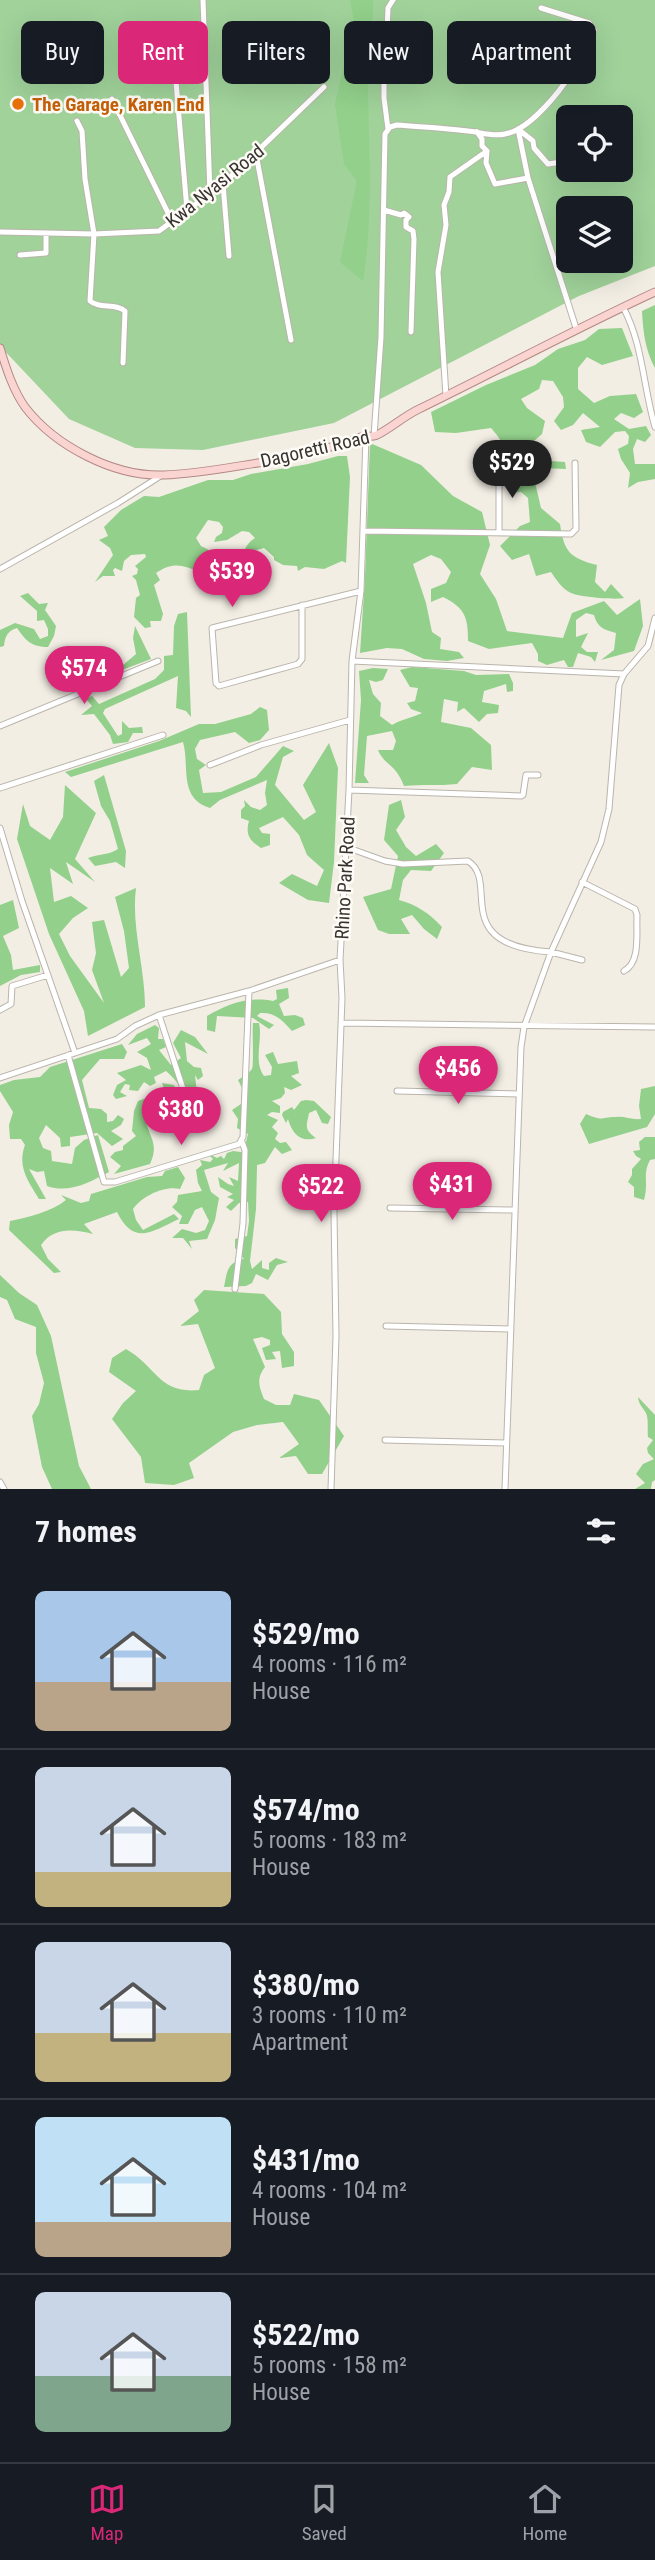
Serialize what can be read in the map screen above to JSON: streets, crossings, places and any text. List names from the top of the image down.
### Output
{
  "streets": {
    "main road": ["Dagoretti Road"],
    "street": ["Kwa Nyasi Road", "Rhino Park Road"]
  },
  "crossings": [
    ["Dagoretti Road", "Rhino Park Road"]
  ],
  "places": ["The Garage, Karen End"],
  "page": {
    "chip": [
      "Buy",
      "Rent",
      "Filters",
      "New",
      "Apartment"
    ],
    "price": [
      "$529",
      "$539",
      "$574",
      "$456",
      "$380",
      "$431",
      "$522"
    ],
    "heading": "7 homes",
    "list": [
      {
        "name": "$529/mo",
        "note": "4 rooms · 116 m² · House"
      },
      {
        "name": "$574/mo",
        "note": "5 rooms · 183 m² · House"
      },
      {
        "name": "$380/mo",
        "note": "3 rooms · 110 m² · Apartment"
      },
      {
        "name": "$431/mo",
        "note": "4 rooms · 104 m² · House"
      },
      {
        "name": "$522/mo",
        "note": "5 rooms · 158 m² · House"
      }
    ],
    "tabs": ["Map", "Saved", "Home"]
  }
}
